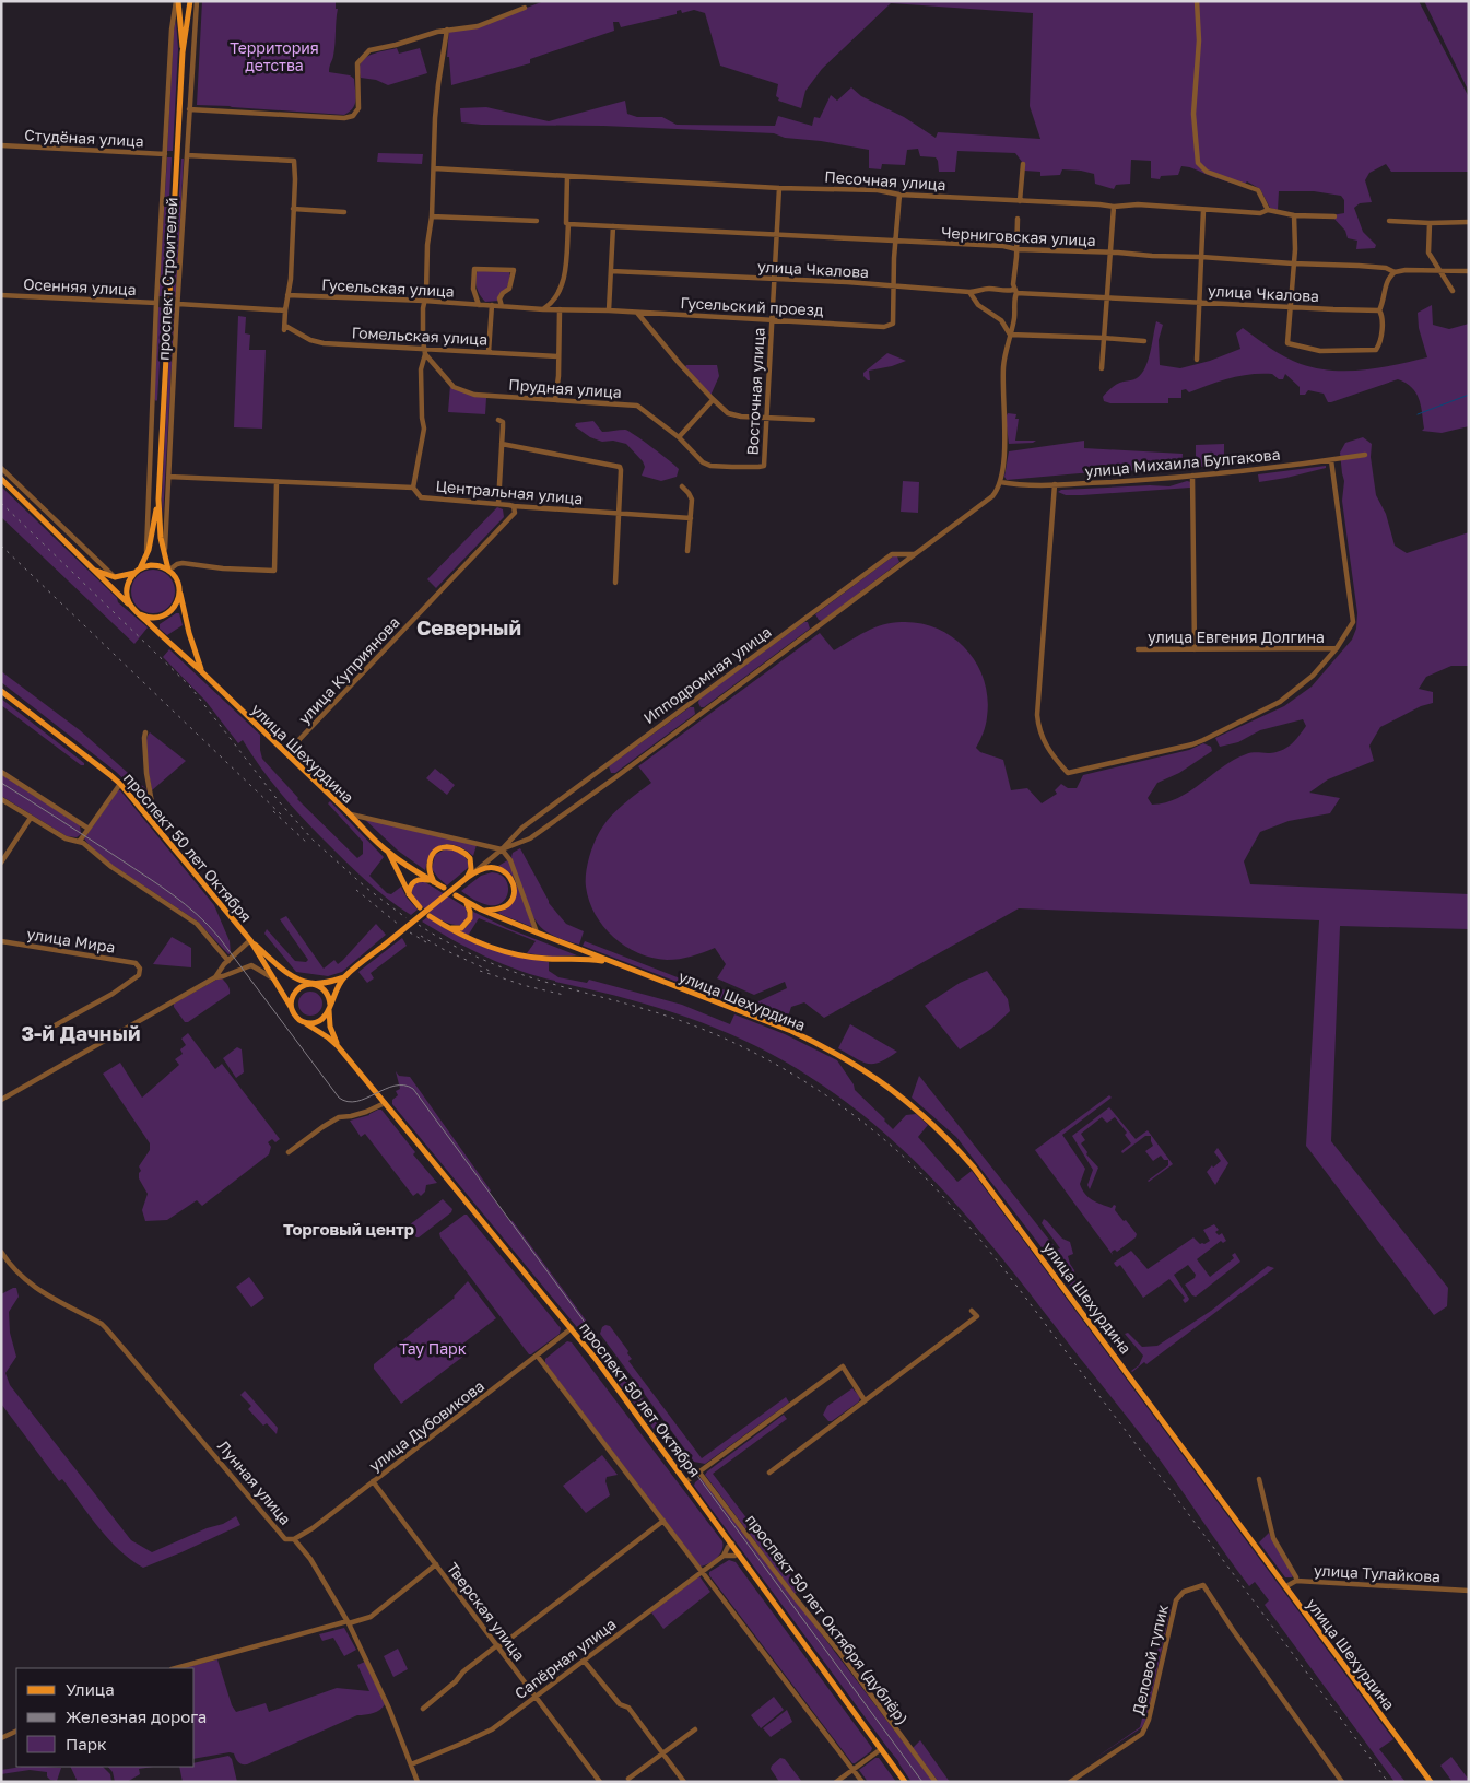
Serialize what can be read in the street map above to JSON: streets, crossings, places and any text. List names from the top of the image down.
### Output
{
  "streets": {
    "main road": ["проспект Строителей", "улица Шехурдина", "проспект 50 лет Октября"],
    "street": [
      "Студёная улица",
      "Песочная улица",
      "Черниговская улица",
      "улица Чкалова",
      "Осенняя улица",
      "Гусельская улица",
      "Гусельский проезд",
      "Гомельская улица",
      "Прудная улица",
      "Восточная улица",
      "улица Михаила Булгакова",
      "Центральная улица",
      "улица Евгения Долгина",
      "улица Куприянова",
      "Ипподромная улица",
      "улица Мира",
      "улица Дубовикова",
      "Лунная улица",
      "улица Тулайкова",
      "Тверская улица",
      "проспект 50 лет Октября (дублёр)",
      "Сапёрная улица",
      "Деловой тупик"
    ]
  },
  "crossings": [
    ["Студёная улица", "проспект Строителей"],
    ["Песочная улица", "Восточная улица"],
    ["Черниговская улица", "Восточная улица"],
    ["улица Чкалова", "Гусельский проезд"],
    ["улица Чкалова", "Восточная улица"],
    ["проспект Строителей", "Осенняя улица"],
    ["проспект Строителей", "Центральная улица"],
    ["проспект Строителей", "улица Шехурдина"],
    ["Гусельская улица", "Гусельский проезд"],
    ["Гусельский проезд", "Восточная улица"],
    ["Гомельская улица", "Прудная улица"],
    ["Прудная улица", "Восточная улица"],
    ["улица Михаила Булгакова", "улица Евгения Долгина"],
    ["улица Михаила Булгакова", "Ипподромная улица"],
    ["Центральная улица", "улица Куприянова"],
    ["улица Куприянова", "улица Шехурдина"],
    ["улица Шехурдина", "улица Тулайкова"],
    ["проспект 50 лет Октября", "улица Дубовикова"],
    ["проспект 50 лет Октября", "Сапёрная улица"],
    ["улица Дубовикова", "Лунная улица"],
    ["улица Дубовикова", "Тверская улица"],
    ["Лунная улица", "Сапёрная улица"],
    ["Тверская улица", "Сапёрная улица"]
  ],
  "districts": ["Северный", "3-й Дачный", "Торговый центр"],
  "parks": ["Территория детства", "Тау Парк"],
  "legend": ["Улица", "Железная дорога", "Парк"]
}
